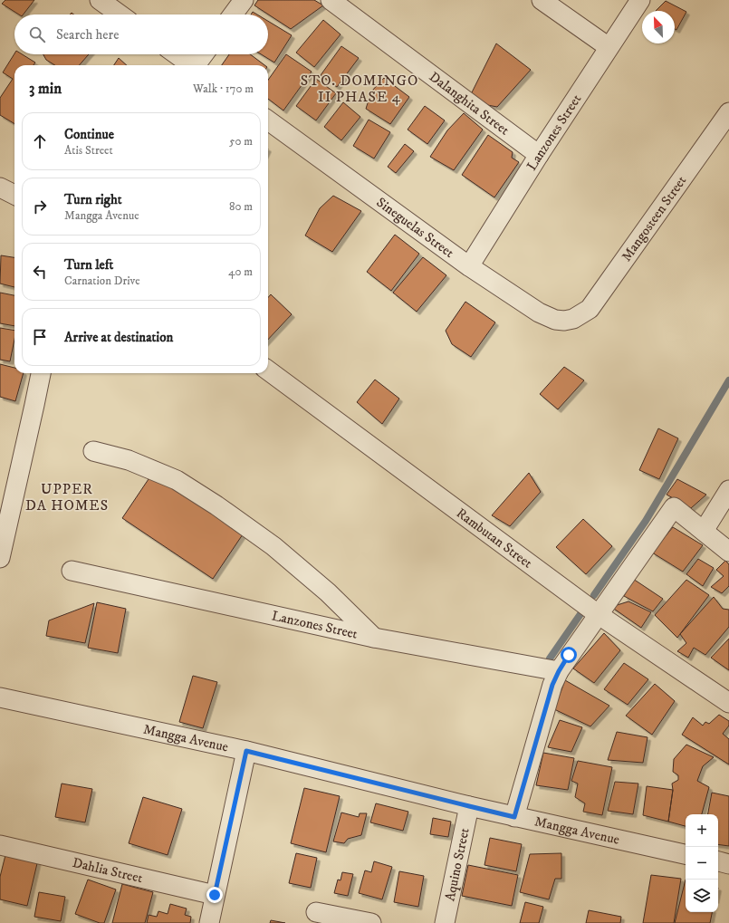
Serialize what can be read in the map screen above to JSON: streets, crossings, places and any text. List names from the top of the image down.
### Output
{
  "streets": {
    "street": [
      "Dalanghita Street",
      "Lanzones Street",
      "Mangosteen Street",
      "Sineguelas Street",
      "Rambutan Street",
      "Mangga Avenue",
      "Aquino Street",
      "Dahlia Street"
    ]
  },
  "crossings": [
    ["Dalanghita Street", "Lanzones Street"],
    ["Lanzones Street", "Sineguelas Street"],
    ["Mangosteen Street", "Sineguelas Street"],
    ["Mangga Avenue", "Aquino Street"]
  ],
  "districts": ["STO. DOMINGO II PHASE 4", "UPPER DA HOMES"],
  "north": "top left",
  "page": {
    "search": "Search here",
    "heading": ["3 min", "Walk · 170 m"],
    "list": [
      ["Continue", "Atis Street", "50 m"],
      ["Turn right", "Mangga Avenue", "80 m"],
      ["Turn left", "Carnation Drive", "40 m"],
      "Arrive at destination"
    ],
    "map_buttons": ["+", "−"]
  }
}
